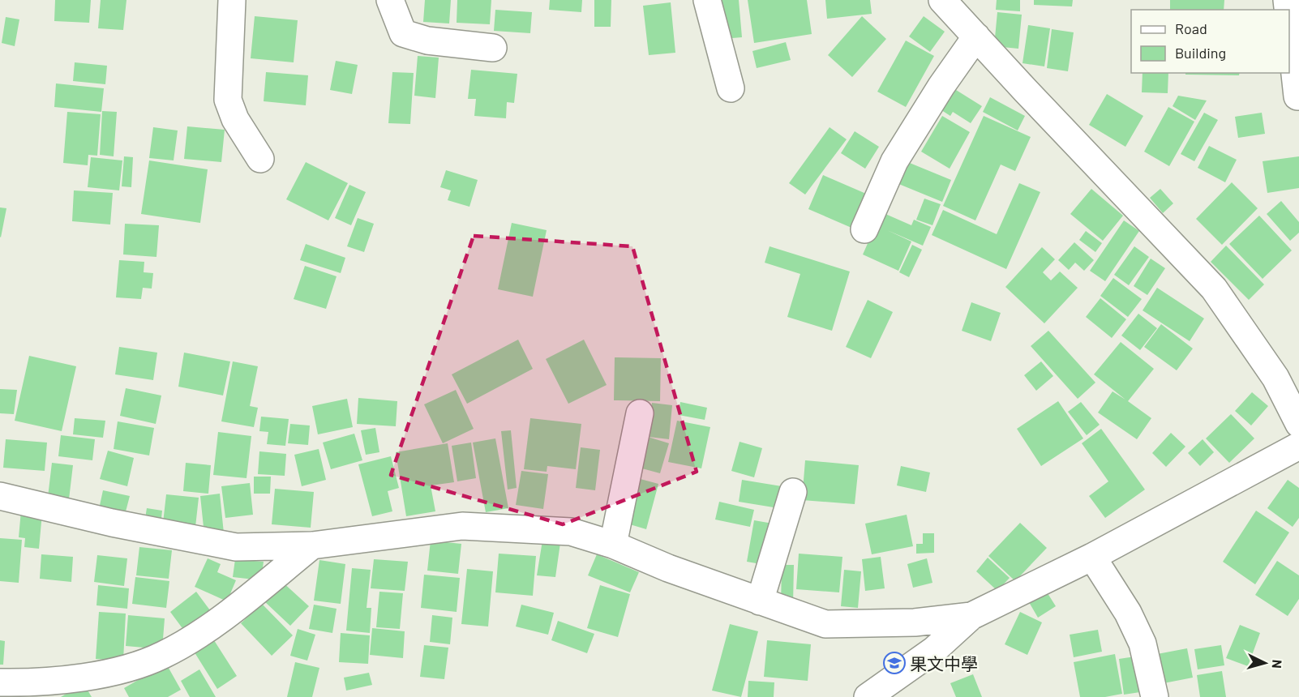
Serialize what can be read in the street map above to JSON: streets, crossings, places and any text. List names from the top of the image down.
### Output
{
  "places": {
    "school or university": ["果文中學"]
  },
  "legend": ["Road", "Building"],
  "north": "right"
}
